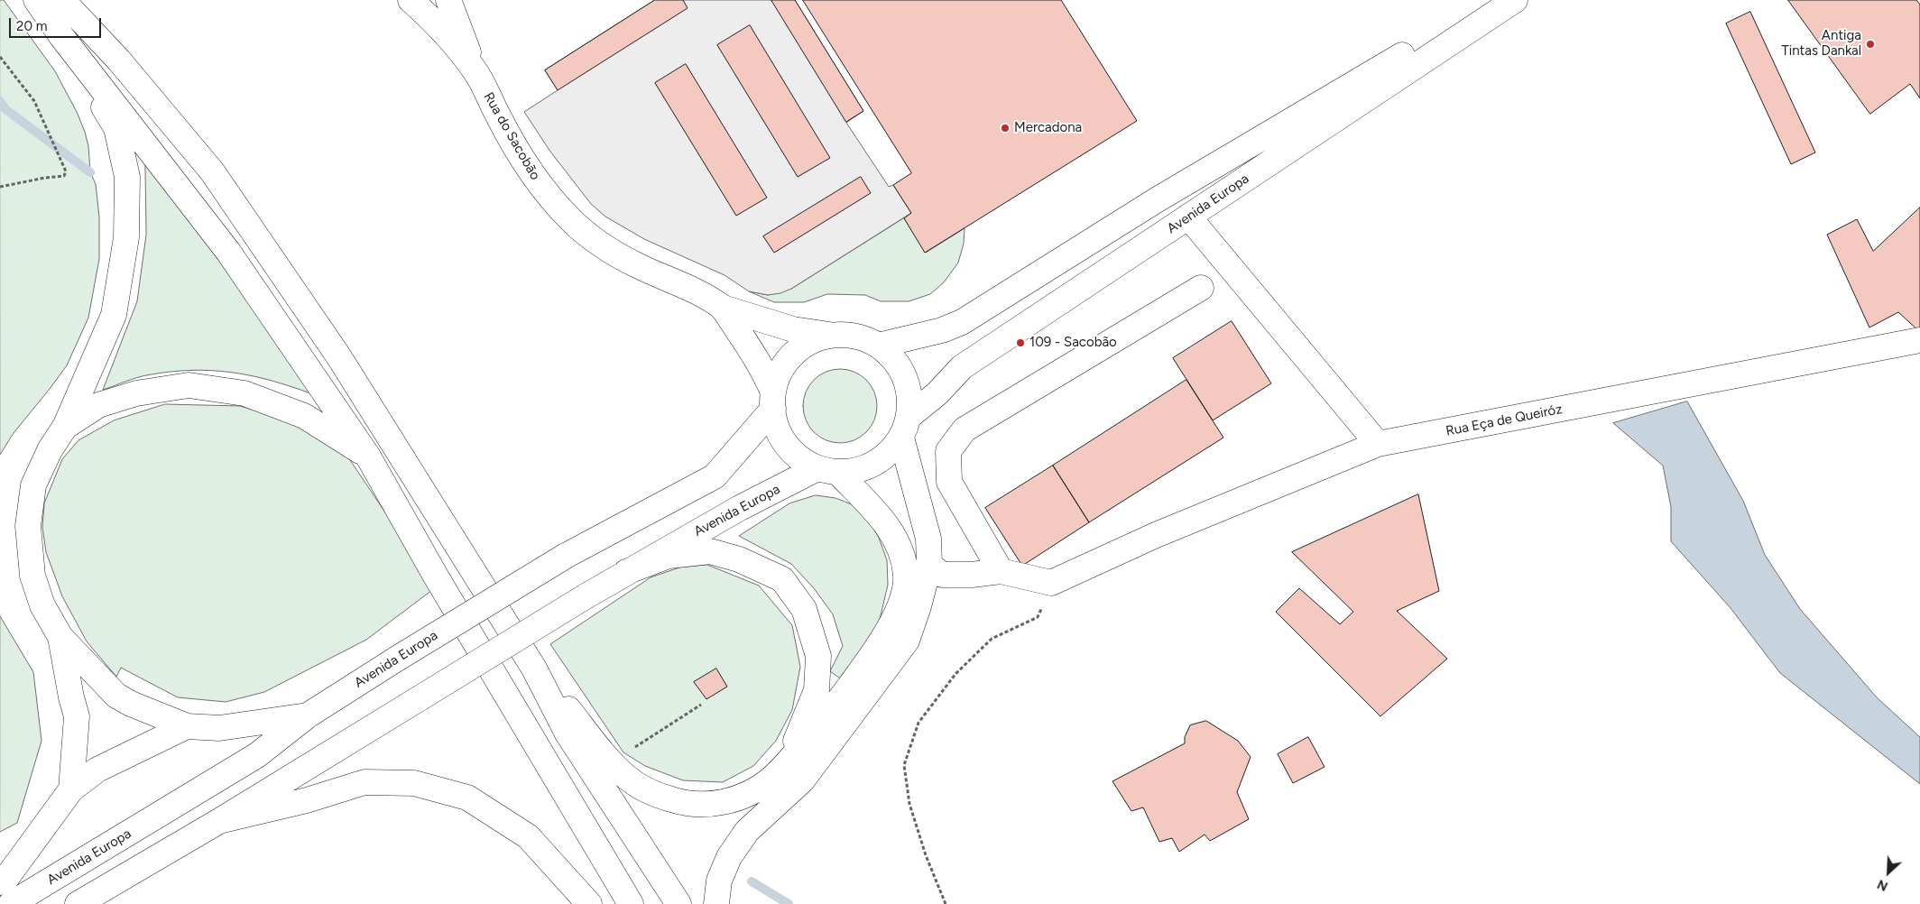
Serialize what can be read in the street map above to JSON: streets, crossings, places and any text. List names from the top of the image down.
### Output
{
  "streets": {
    "main road": ["Rua do Sacobão", "Avenida Europa", "Rua Eça de Queiróz"]
  },
  "places": ["Antiga Tintas Dankal", "Mercadona", "109 - Sacobão"],
  "scale_bar": "20 m",
  "north": "bottom left"
}
